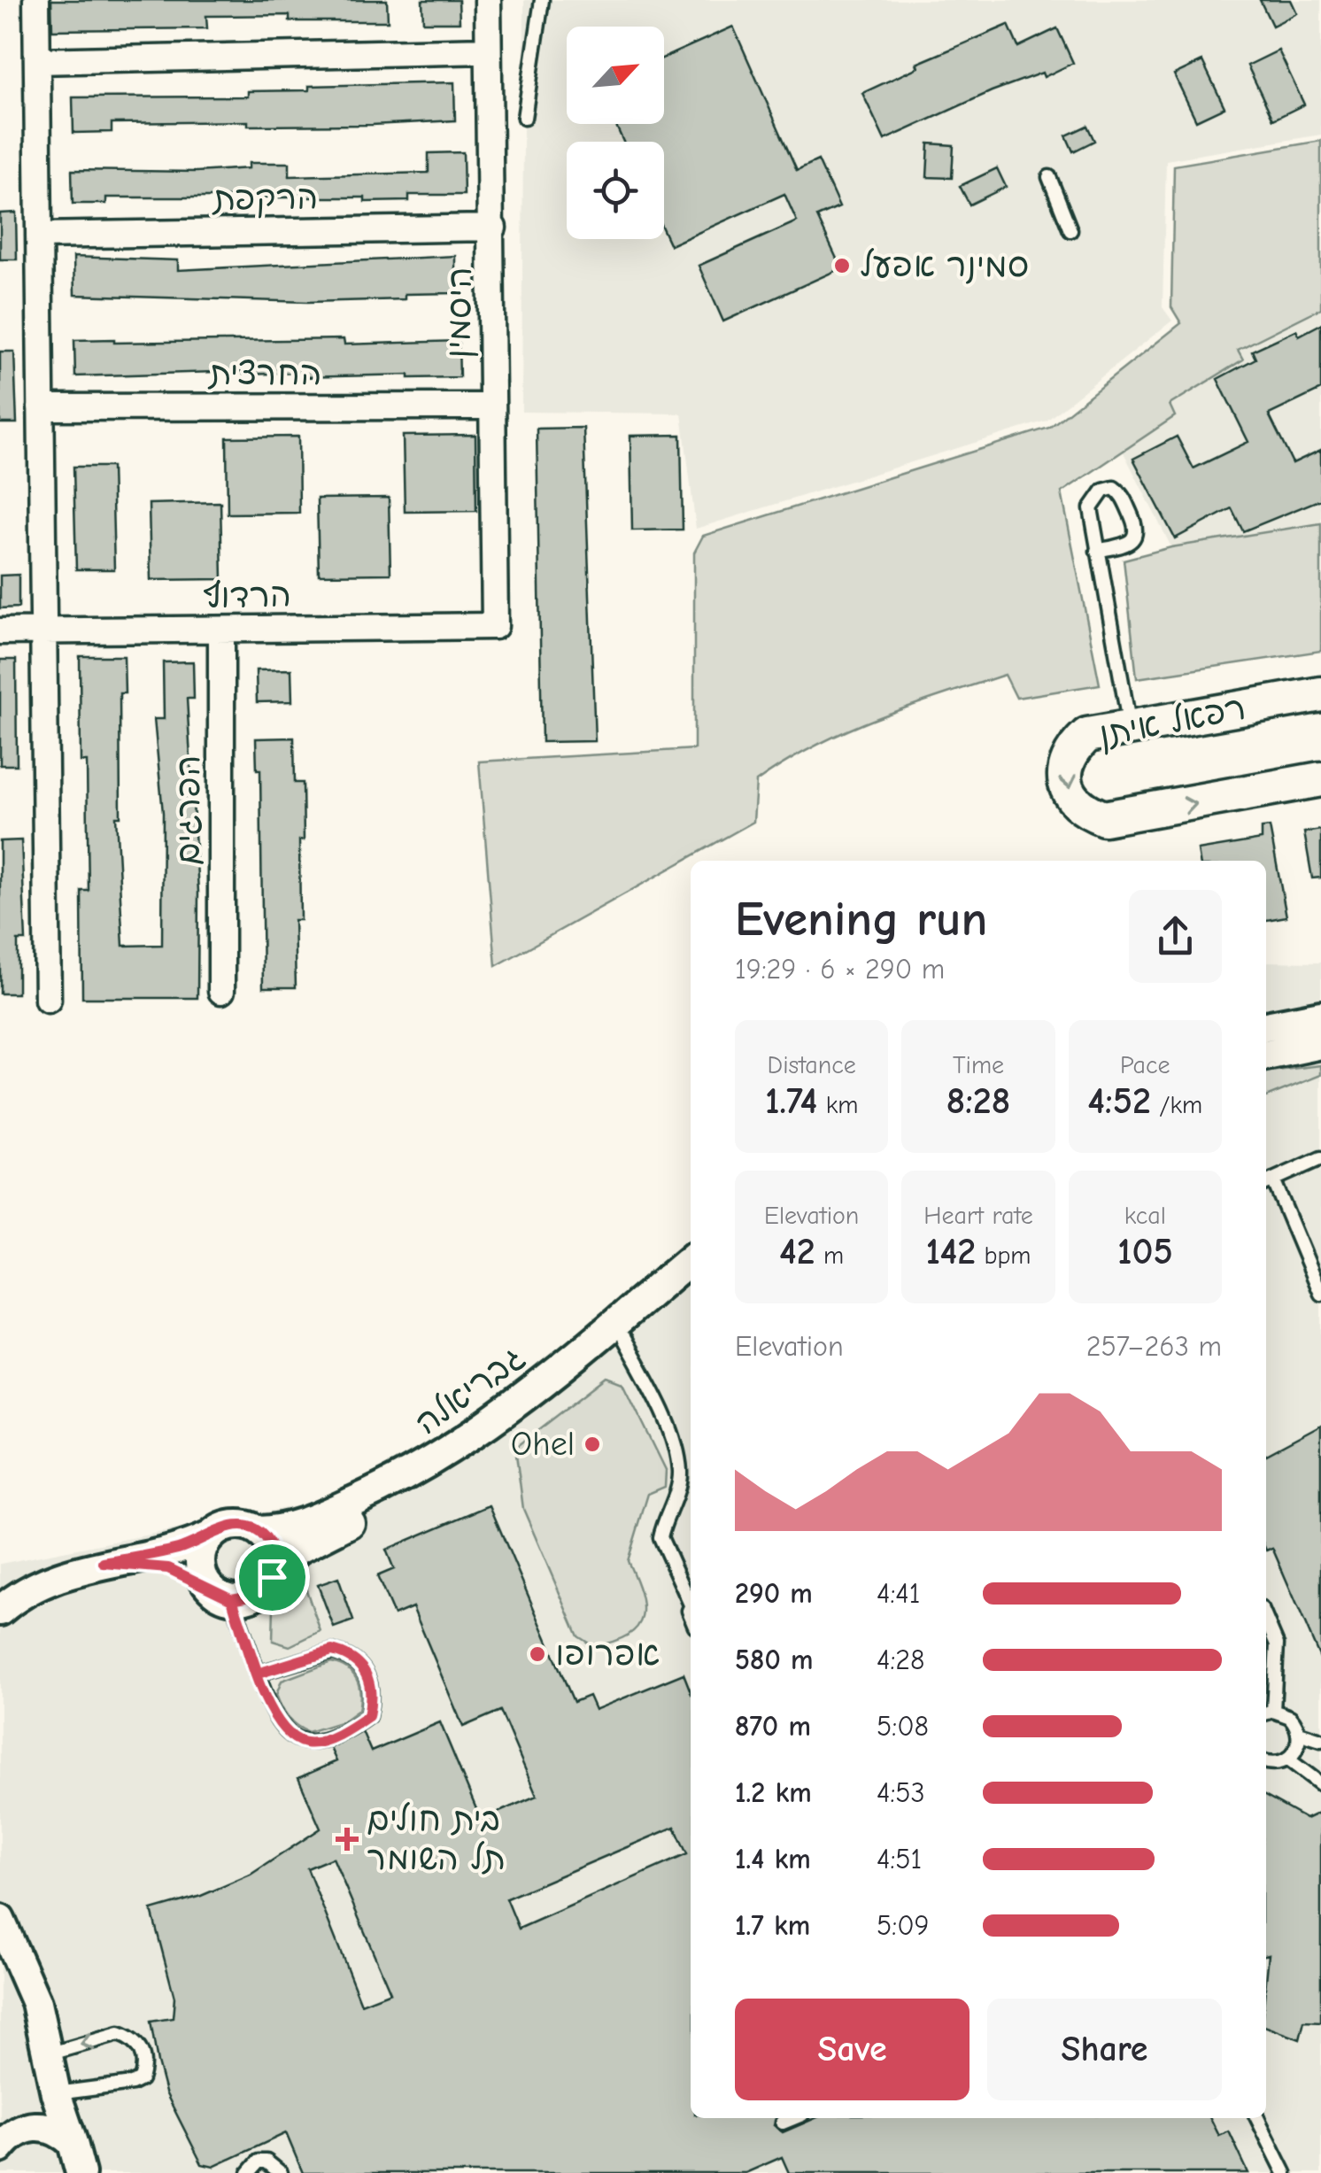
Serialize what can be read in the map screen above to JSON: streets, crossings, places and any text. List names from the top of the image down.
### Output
{
  "streets": {
    "main road": ["רפאל איתן"],
    "street": [
      "הרקפת",
      "היסמין",
      "החרצית",
      "הרדוף",
      "הפרגים",
      "גבריאלה"
    ]
  },
  "crossings": [
    ["הרקפת", "היסמין"],
    ["היסמין", "החרצית"],
    ["היסמין", "הרדוף"],
    ["הרדוף", "הפרגים"]
  ],
  "places": {
    "other": ["סמינר אפעל", "Ohel", "אפרופו"],
    "health": ["בית חולים תל השומר"]
  },
  "north": "top right",
  "page": {
    "heading": ["Evening run", "19:29 · 6 × 290 m"],
    "stats": [
      ["Distance", "1.74 km"],
      ["Time", "8:28"],
      ["Pace", "4:52 /km"],
      ["Elevation", "42 m"],
      ["Heart rate", "142 bpm"],
      ["kcal", "105"]
    ],
    "chart": ["Elevation", "257–263 m"],
    "list": [
      {
        "name": "290 m",
        "note": "4:41"
      },
      {
        "name": "580 m",
        "note": "4:28"
      },
      {
        "name": "870 m",
        "note": "5:08"
      },
      {
        "name": "1.2 km",
        "note": "4:53"
      },
      {
        "name": "1.4 km",
        "note": "4:51"
      },
      {
        "name": "1.7 km",
        "note": "5:09"
      }
    ],
    "buttons": ["Save", "Share"]
  }
}
